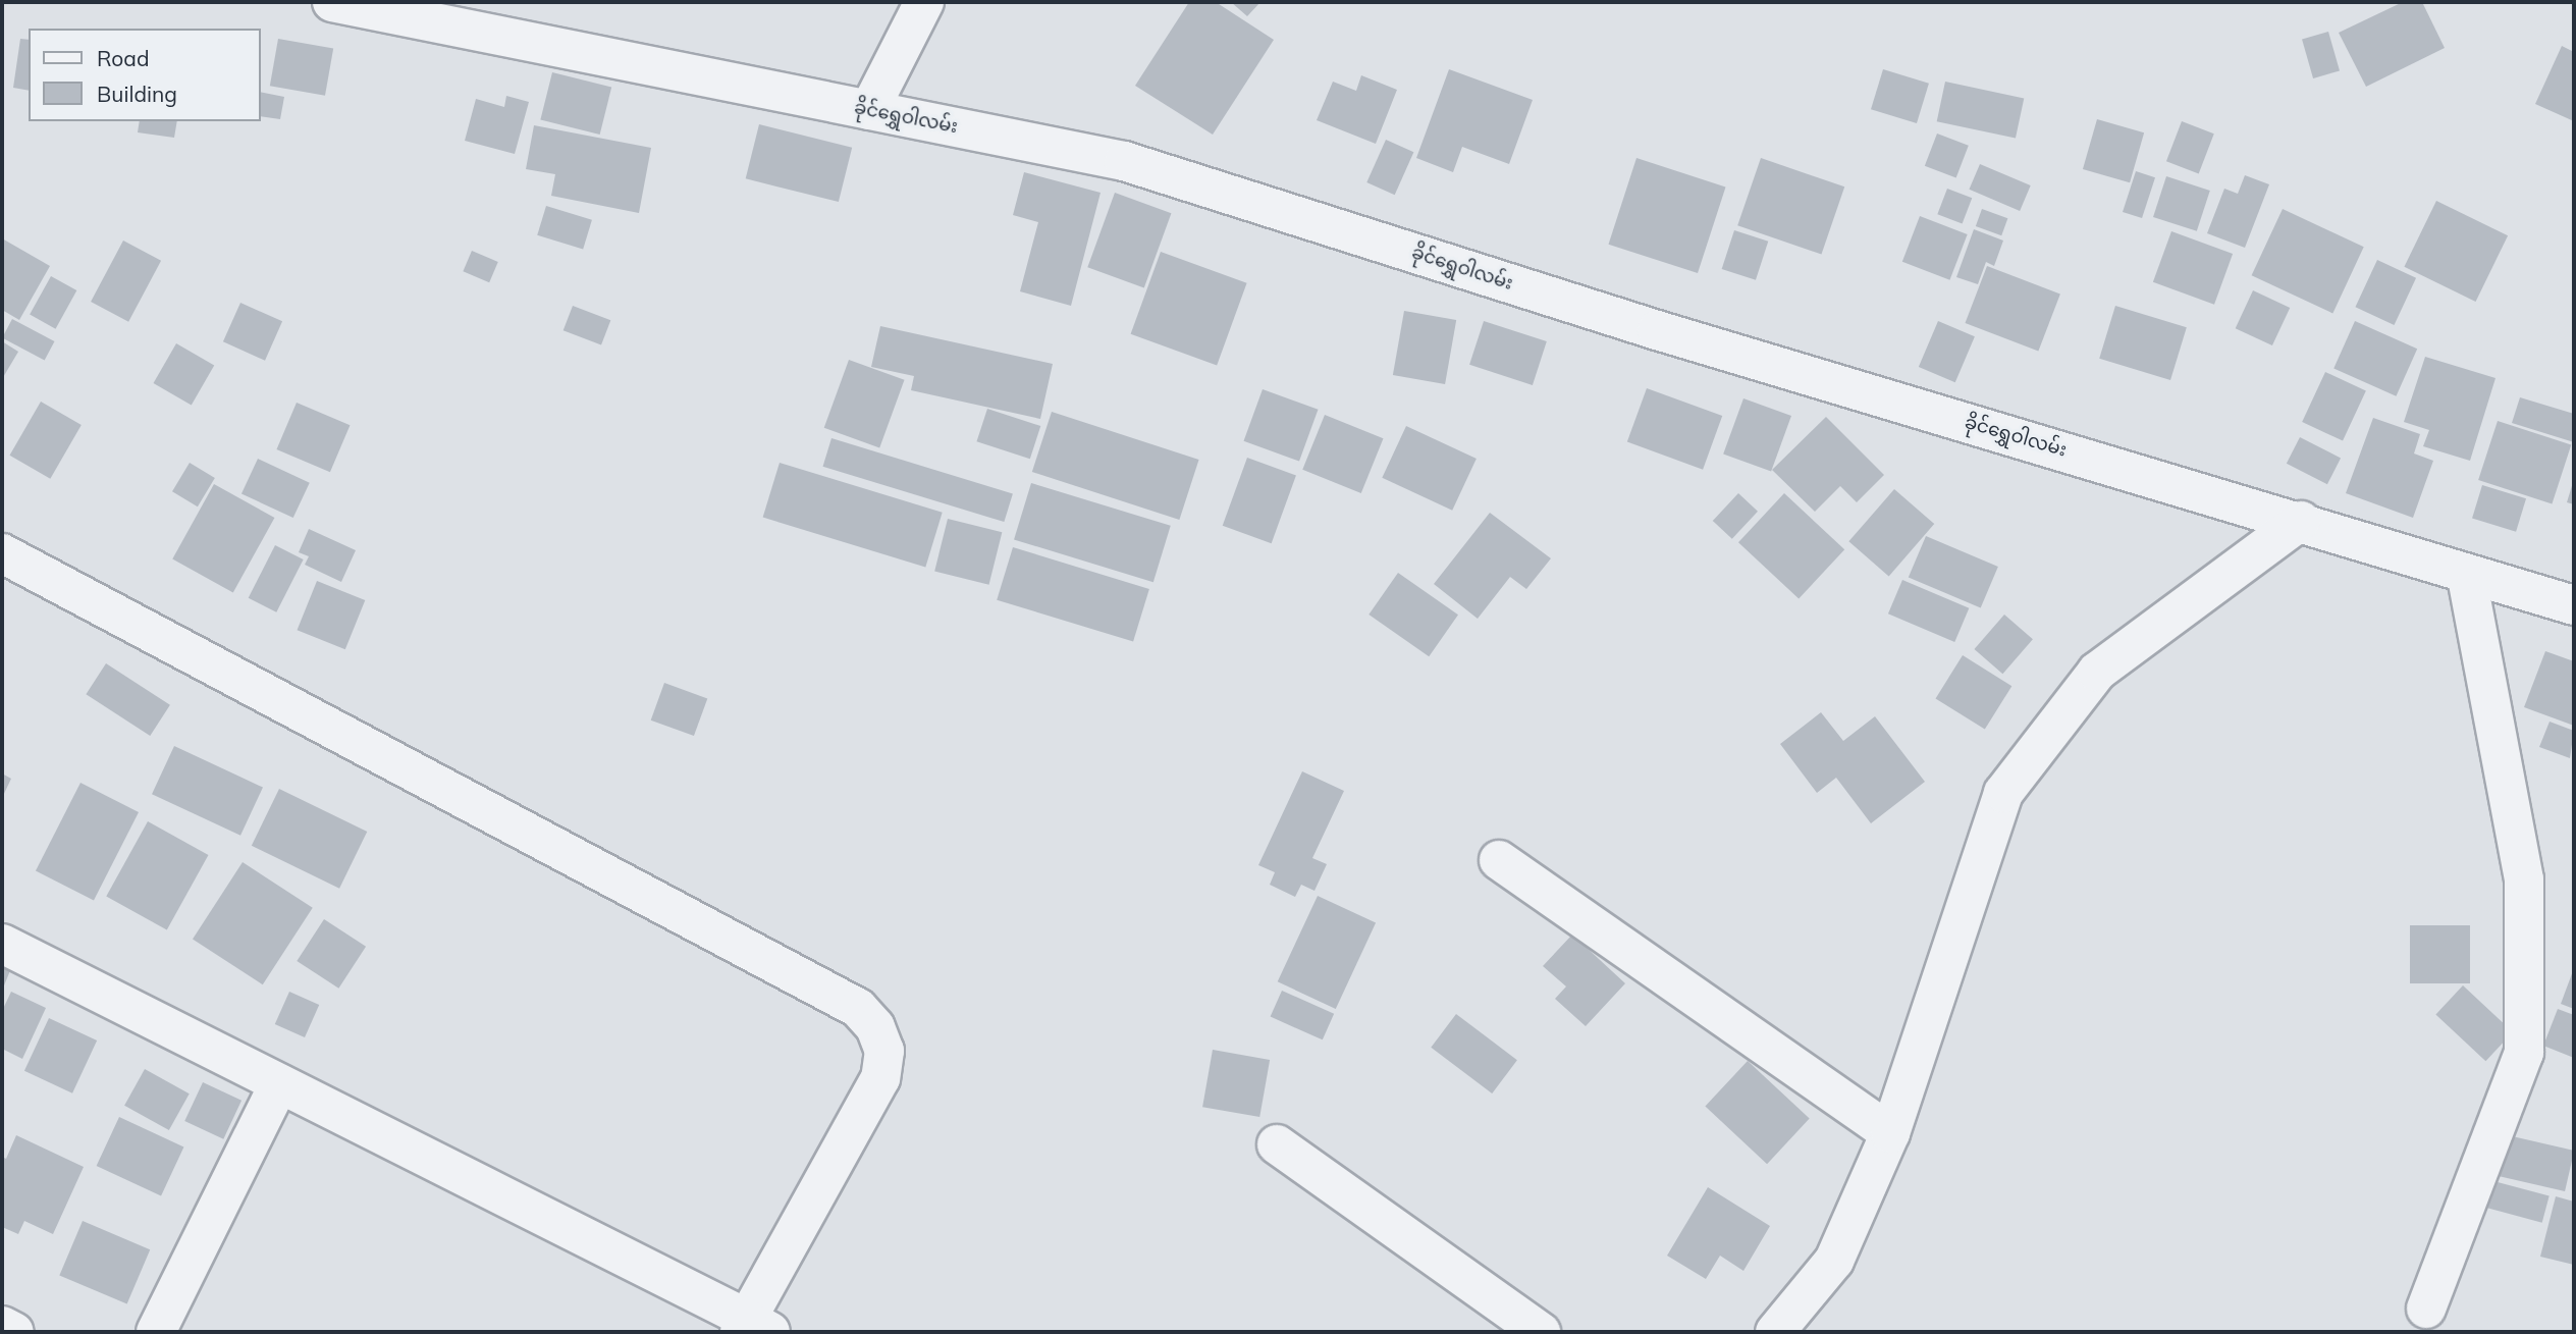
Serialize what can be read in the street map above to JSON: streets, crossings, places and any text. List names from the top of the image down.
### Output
{
  "streets": {
    "street": ["ခိုင်ရွှေဝါလမ်း"]
  },
  "legend": ["Road", "Building"]
}
